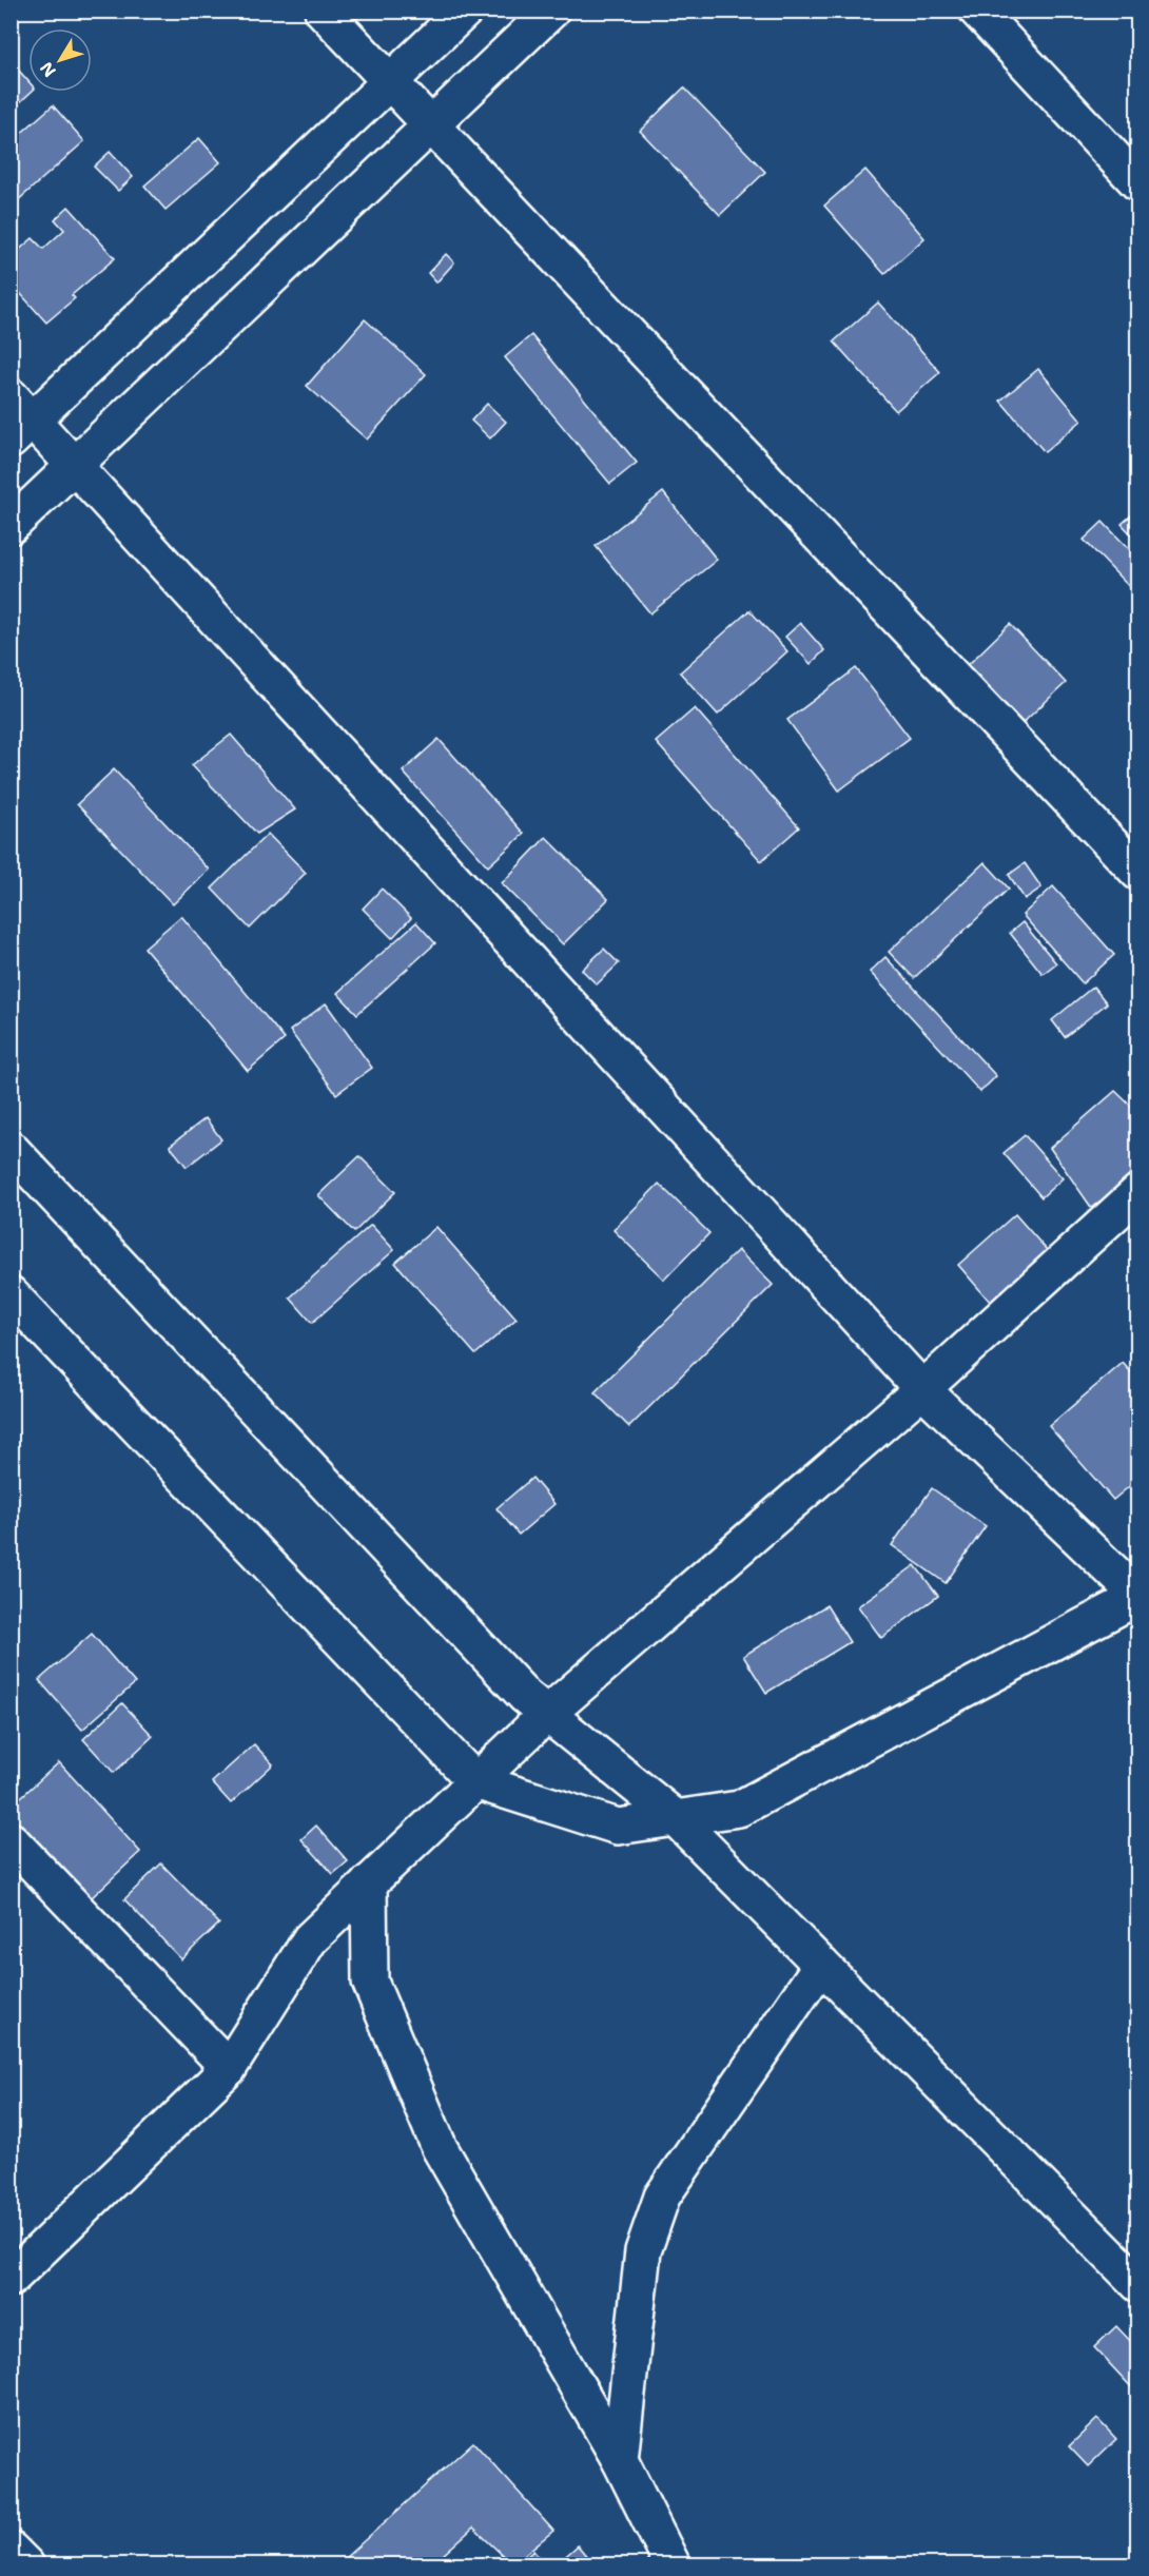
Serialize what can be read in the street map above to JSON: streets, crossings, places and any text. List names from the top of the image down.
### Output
{
  "north": "bottom left"
}
